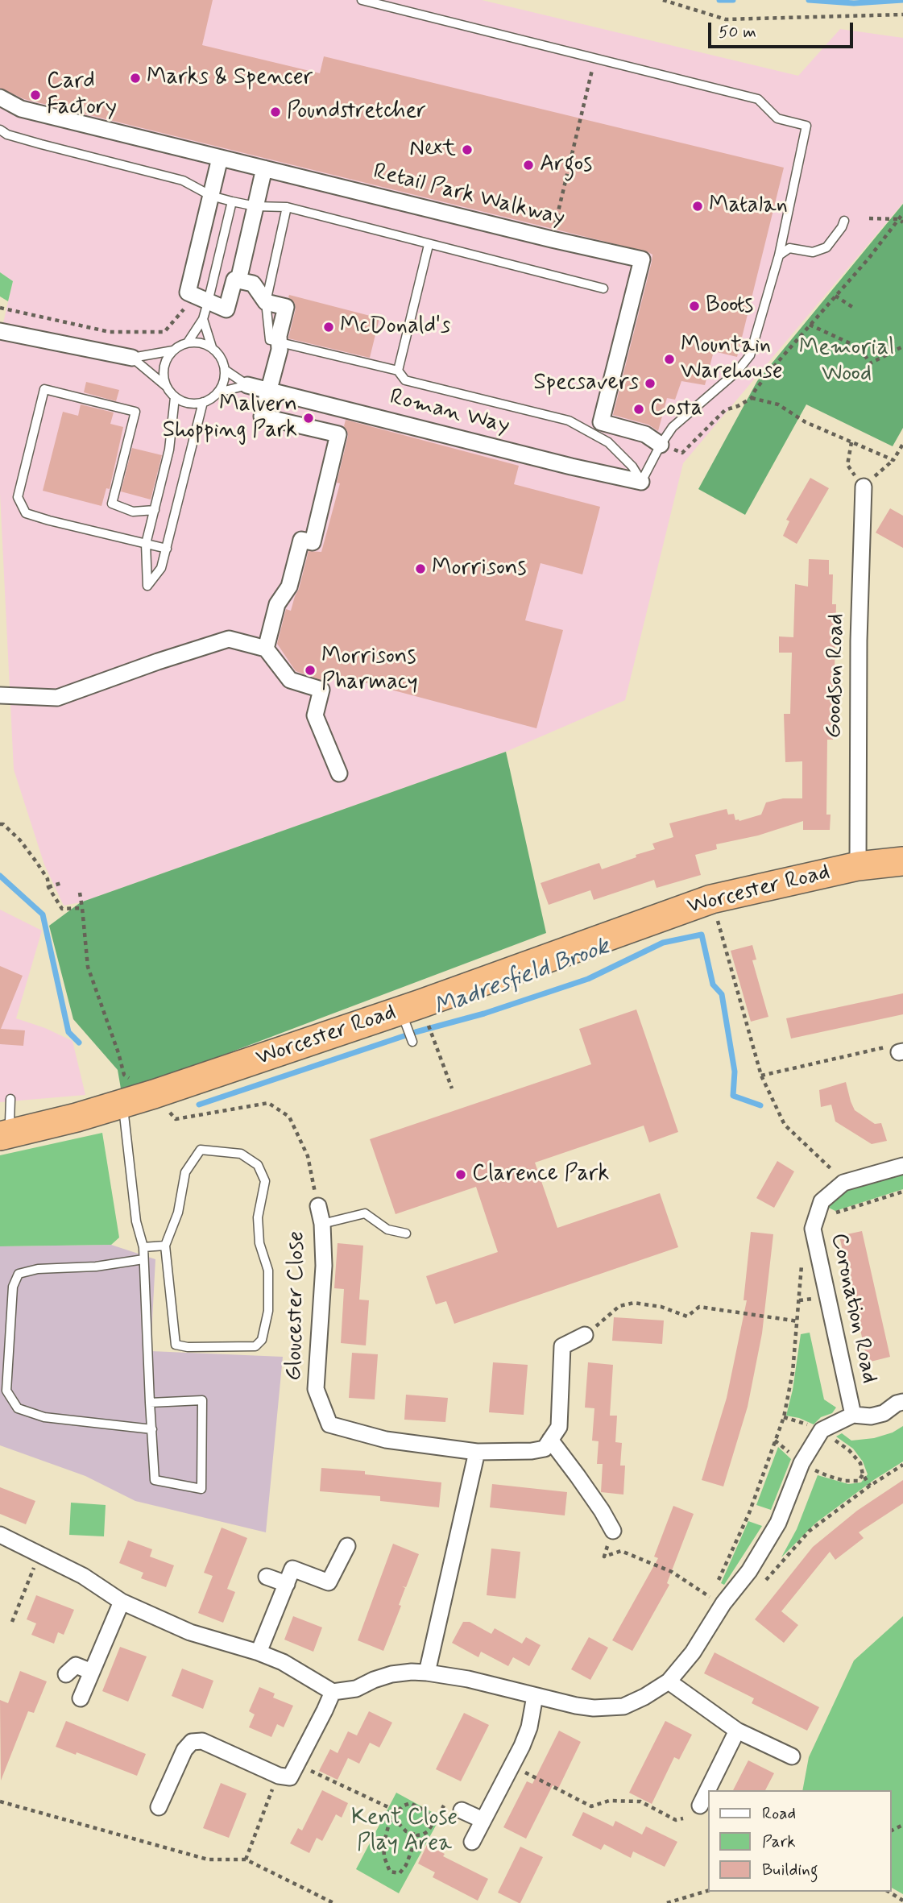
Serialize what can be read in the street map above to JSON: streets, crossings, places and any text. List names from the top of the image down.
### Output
{
  "streets": {
    "highway": ["Worcester Road"],
    "street": [
      "Retail Park Walkway",
      "Roman Way",
      "Goodson Road",
      "Gloucester Close",
      "Coronation Road"
    ]
  },
  "crossings": [
    ["Goodson Road", "Worcester Road"]
  ],
  "water": ["Madresfield Brook"],
  "parks": ["Memorial Wood", "Kent Close Play Area"],
  "places": [
    "Marks & Spencer",
    "Card Factory",
    "Poundstretcher",
    "Next",
    "Argos",
    "Matalan",
    "Boots",
    "McDonald's",
    "Mountain Warehouse",
    "Specsavers",
    "Costa",
    "Malvern Shopping Park",
    "Morrisons",
    "Morrisons Pharmacy",
    "Clarence Park"
  ],
  "legend": ["Road", "Park", "Building"],
  "scale_bar": "50 m"
}
